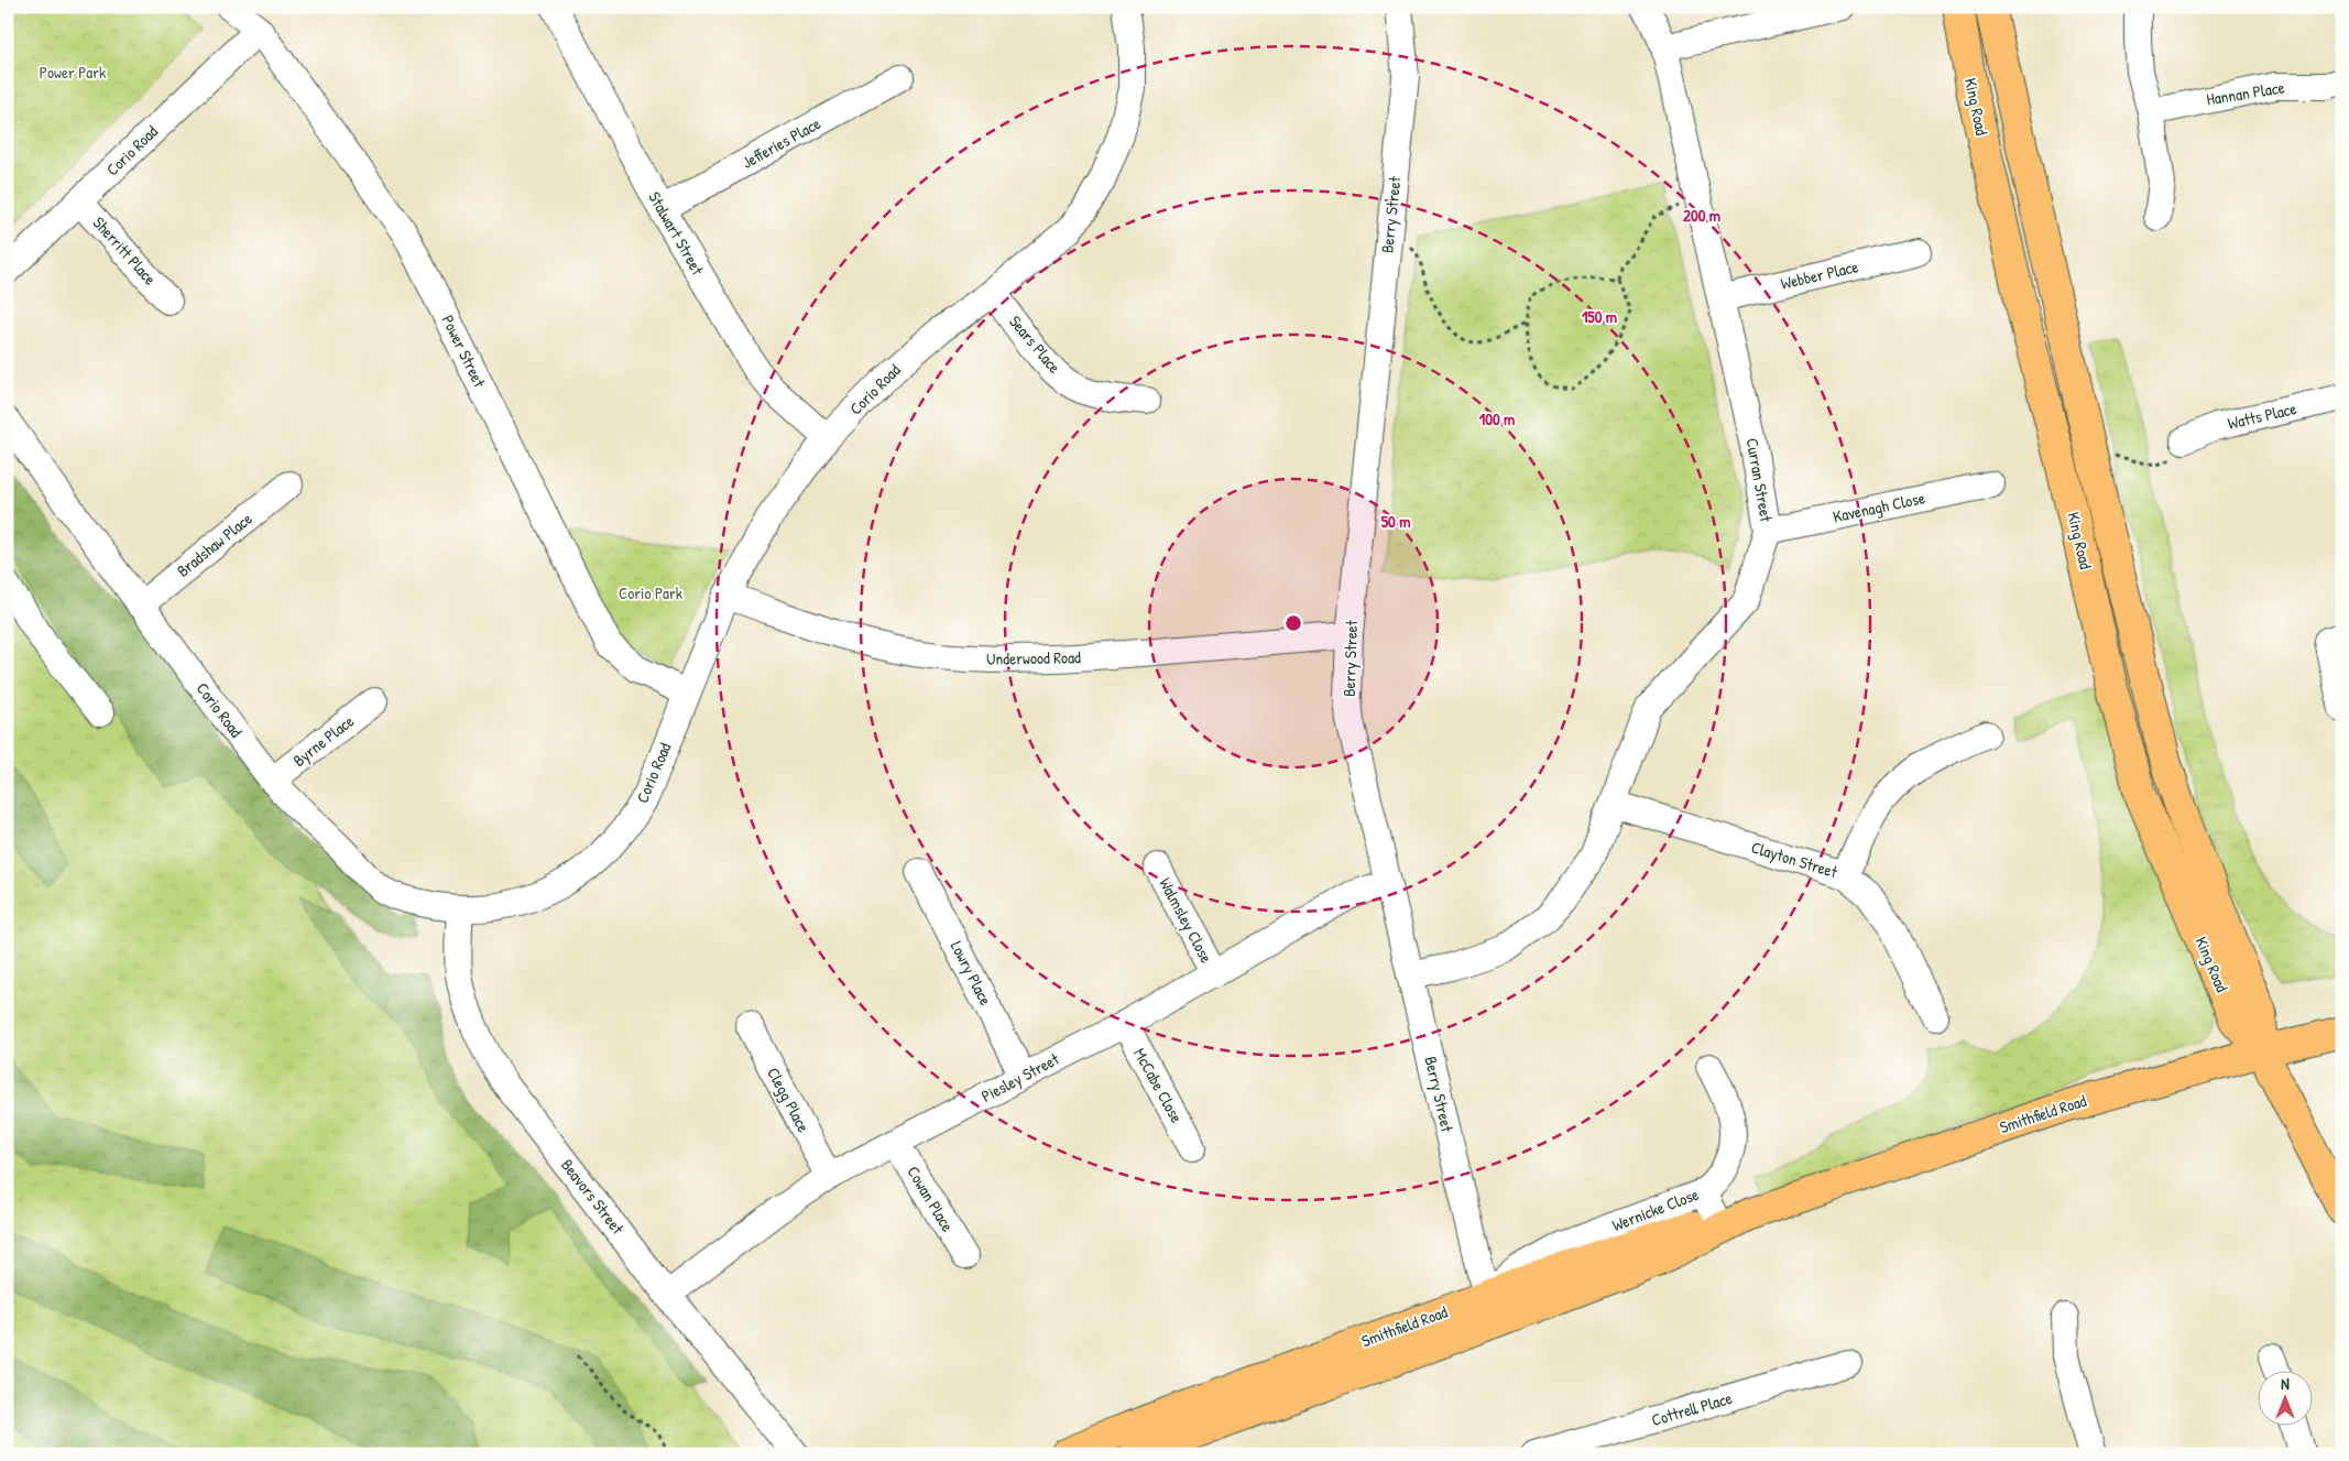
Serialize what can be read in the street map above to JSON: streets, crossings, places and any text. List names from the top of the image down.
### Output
{
  "streets": {
    "main road": ["King Road", "Smithfield Road"],
    "street": [
      "Hannan Place",
      "Jefferies Place",
      "Corio Road",
      "Berry Street",
      "Stalwart Street",
      "Sherritt Place",
      "Webber Place",
      "Sears Place",
      "Power Street",
      "Watts Place",
      "Curran Street",
      "Kavenagh Close",
      "Bradshaw Place",
      "Underwood Road",
      "Byrne Place",
      "Clayton Street",
      "Walmsley Close",
      "Lowry Place",
      "Piesley Street",
      "McCabe Close",
      "Clegg Place",
      "Beavors Street",
      "Cowan Place",
      "Wernicke Close",
      "Cottrell Place"
    ]
  },
  "crossings": [
    ["King Road", "Smithfield Road"],
    ["Jefferies Place", "Stalwart Street"],
    ["Corio Road", "Stalwart Street"],
    ["Corio Road", "Sherritt Place"],
    ["Corio Road", "Sears Place"],
    ["Corio Road", "Power Street"],
    ["Corio Road", "Bradshaw Place"],
    ["Corio Road", "Underwood Road"],
    ["Corio Road", "Byrne Place"],
    ["Corio Road", "Beavors Street"],
    ["Berry Street", "Curran Street"],
    ["Berry Street", "Underwood Road"],
    ["Berry Street", "Piesley Street"],
    ["Berry Street", "Smithfield Road"],
    ["Berry Street", "Wernicke Close"],
    ["Webber Place", "Curran Street"],
    ["Curran Street", "Kavenagh Close"],
    ["Curran Street", "Clayton Street"],
    ["Walmsley Close", "Piesley Street"],
    ["Lowry Place", "Piesley Street"],
    ["Piesley Street", "McCabe Close"],
    ["Piesley Street", "Clegg Place"],
    ["Piesley Street", "Beavors Street"],
    ["Piesley Street", "Cowan Place"],
    ["Smithfield Road", "Wernicke Close"]
  ],
  "parks": ["Power Park", "Corio Park"],
  "north": "top",
  "rings": [
    "200 m",
    "150 m",
    "100 m",
    "50 m"
  ]
}
